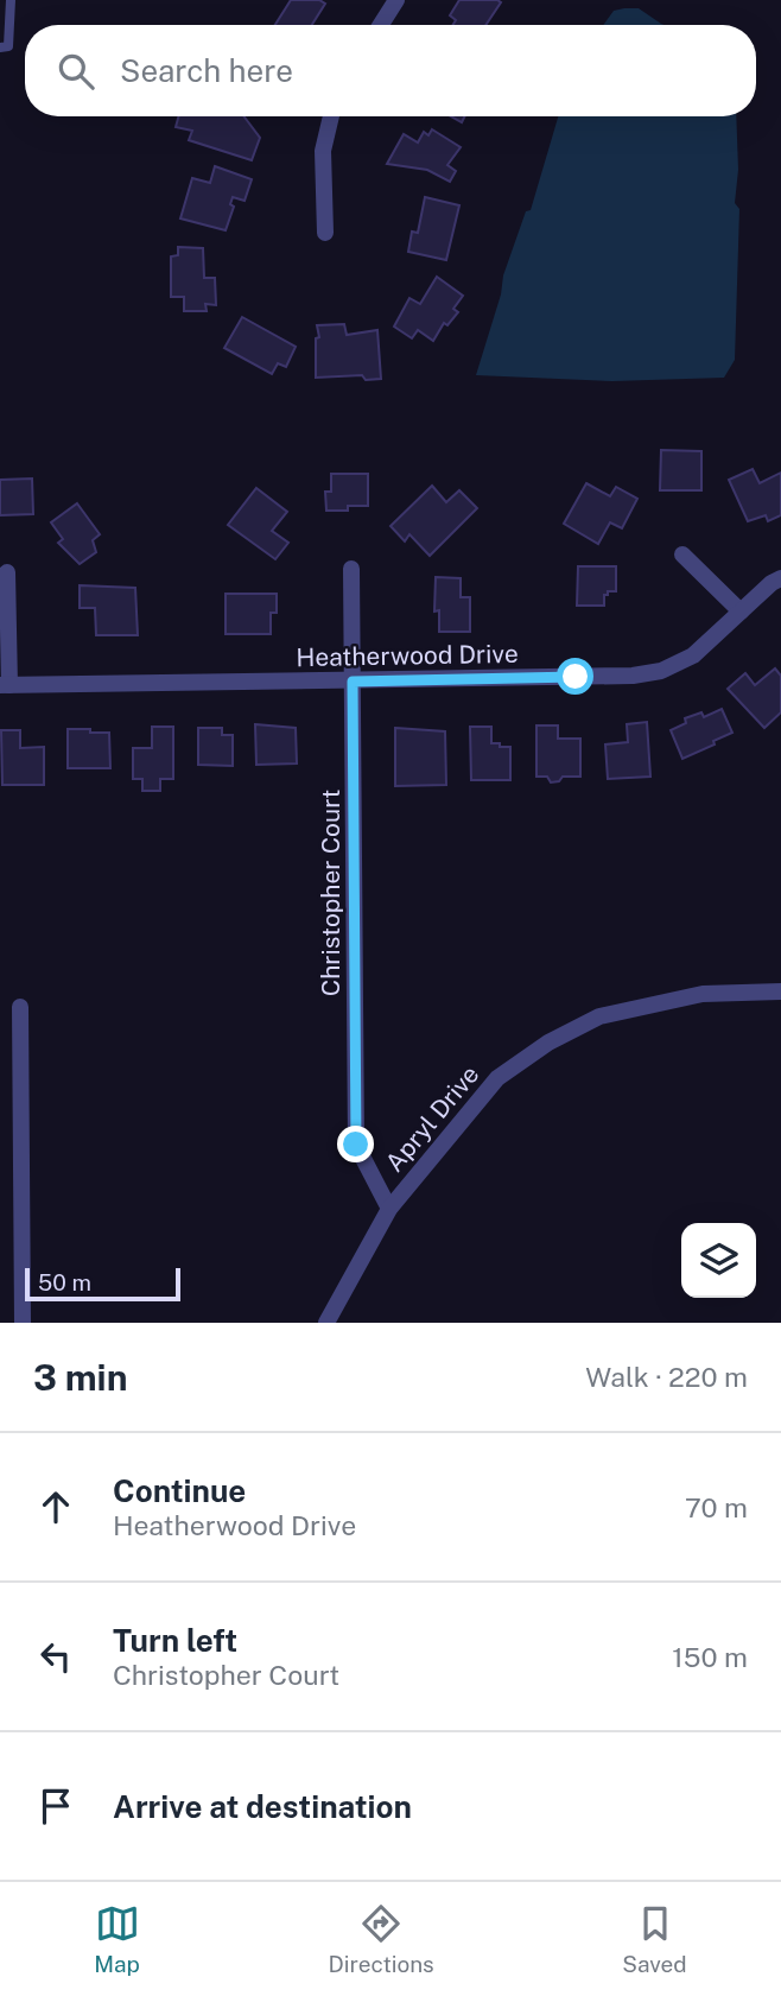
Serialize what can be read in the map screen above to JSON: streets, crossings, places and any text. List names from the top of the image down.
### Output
{
  "streets": {
    "street": ["Heatherwood Drive", "Christopher Court", "Apryl Drive"]
  },
  "crossings": [
    ["Heatherwood Drive", "Christopher Court"],
    ["Christopher Court", "Apryl Drive"]
  ],
  "scale_bar": "50 m",
  "page": {
    "search": "Search here",
    "scale": "50 m",
    "heading": ["3 min", "Walk · 220 m"],
    "list": [
      ["Continue", "Heatherwood Drive", "70 m"],
      ["Turn left", "Christopher Court", "150 m"],
      "Arrive at destination"
    ],
    "nav": ["Map", "Directions", "Saved"]
  }
}
